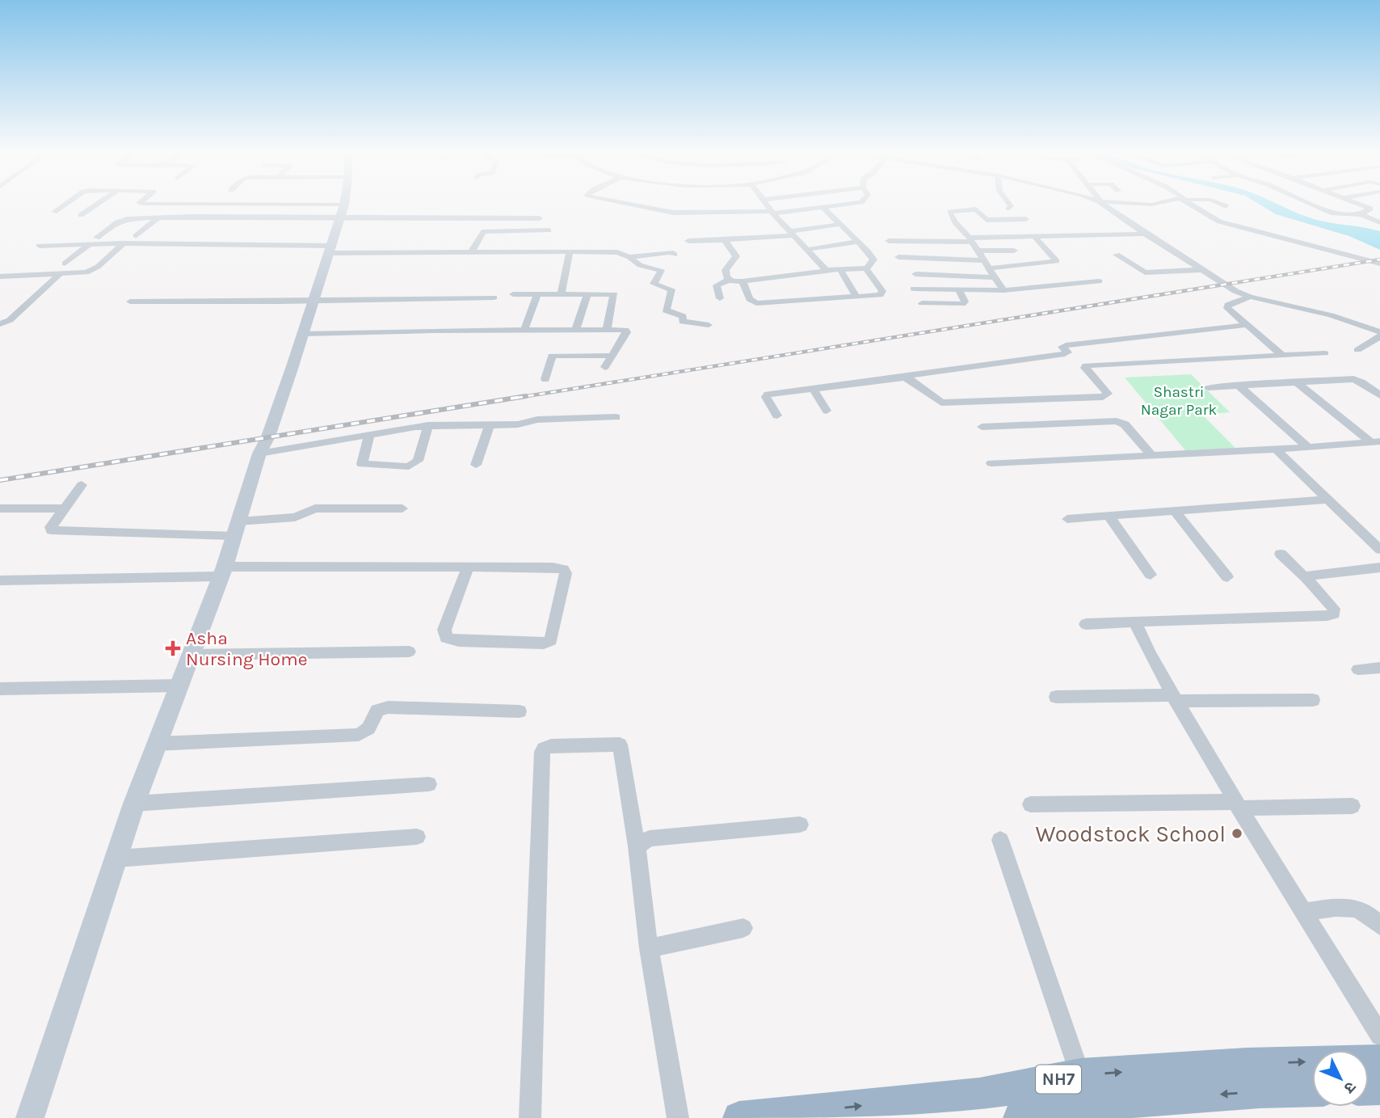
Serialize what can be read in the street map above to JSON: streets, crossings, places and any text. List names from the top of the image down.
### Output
{
  "streets": {
    "highway": ["NH7"]
  },
  "parks": ["Shastri Nagar Park"],
  "places": {
    "health": ["Asha Nursing Home"],
    "other": ["Woodstock School"]
  },
  "north": "bottom right"
}
